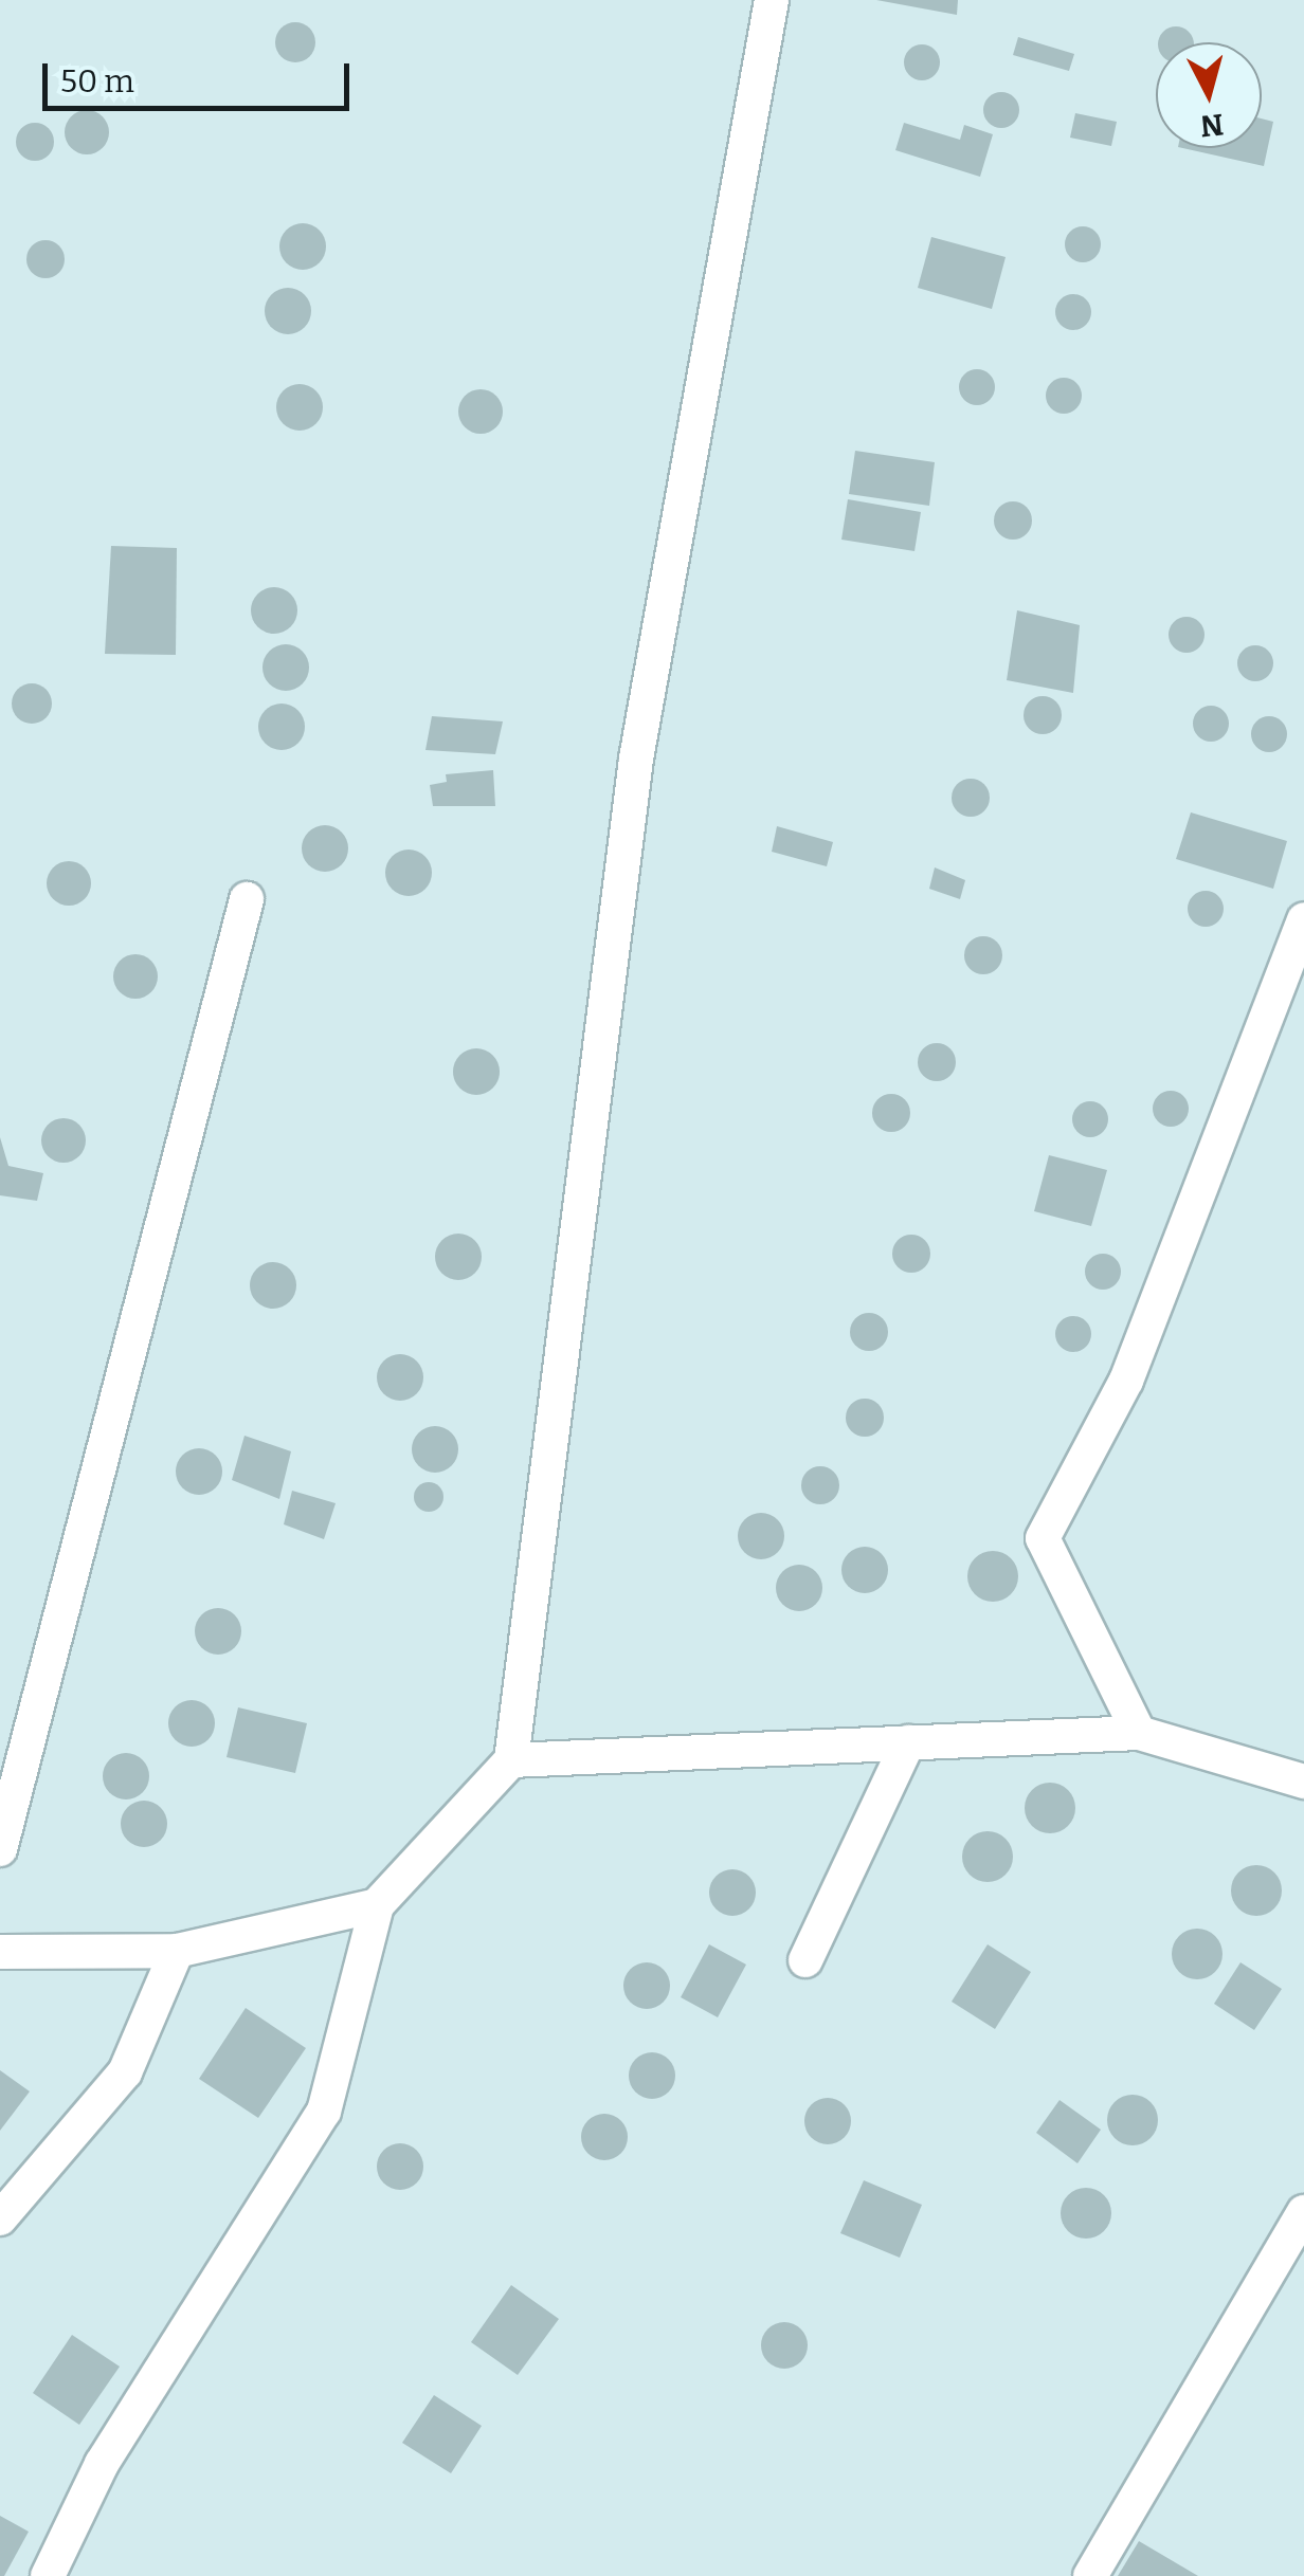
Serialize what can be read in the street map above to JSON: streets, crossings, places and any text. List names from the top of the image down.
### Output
{
  "scale_bar": "50 m",
  "north": "bottom"
}
